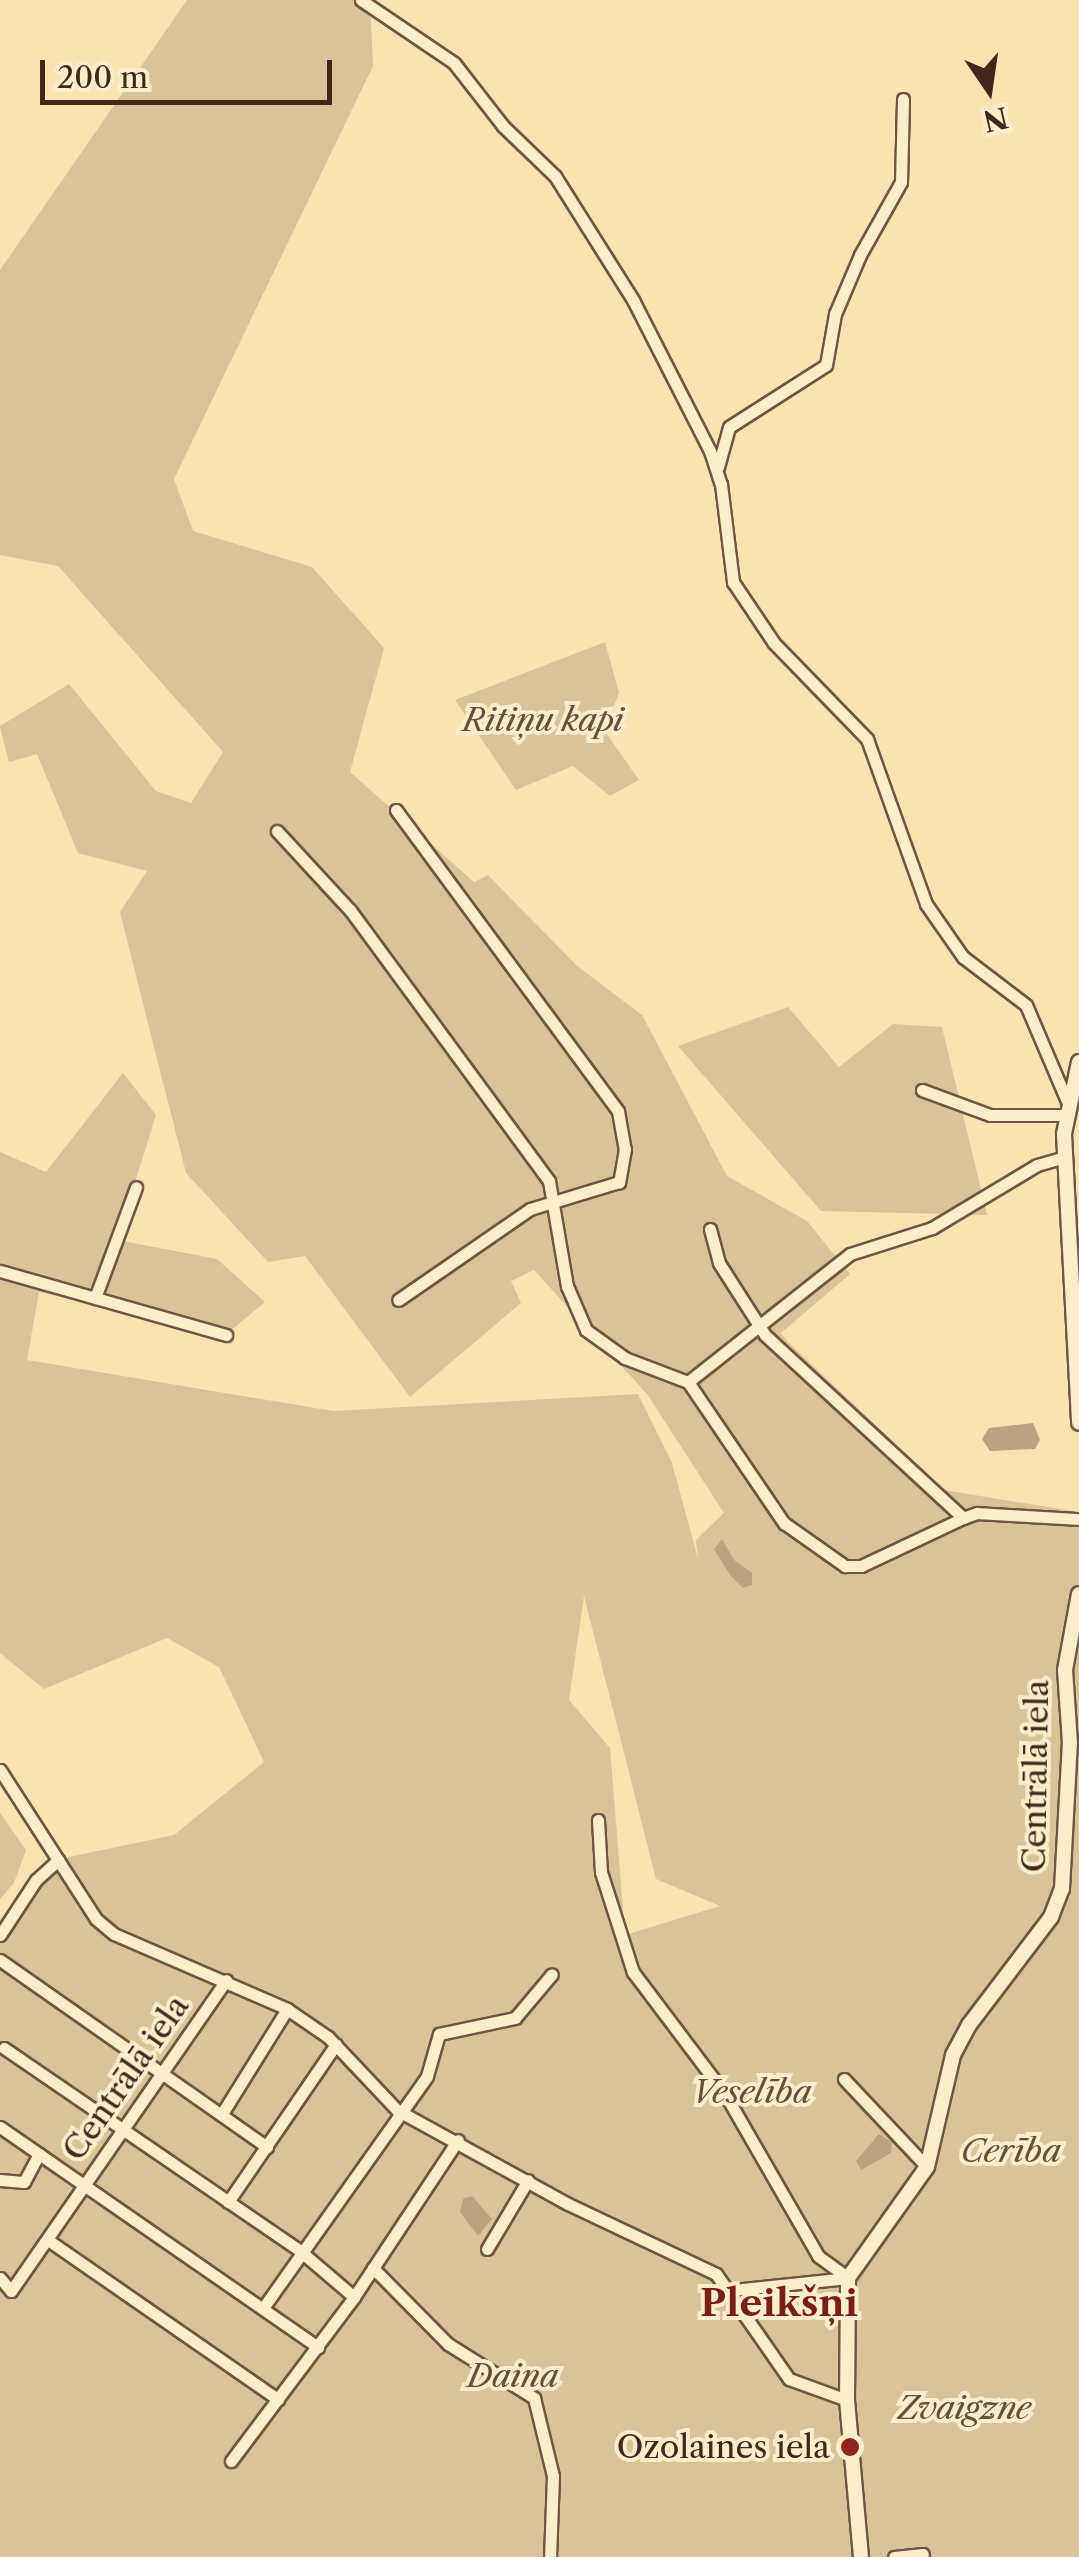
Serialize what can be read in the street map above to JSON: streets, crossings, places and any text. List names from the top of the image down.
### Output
{
  "streets": {
    "street": ["Centrālā iela"]
  },
  "districts": ["Pleikšņi"],
  "parks": [
    "Ritiņu kapi",
    "Veselība",
    "Cerība",
    "Daina",
    "Zvaigzne"
  ],
  "places": ["Ozolaines iela"],
  "scale_bar": "200 m",
  "north": "bottom"
}
